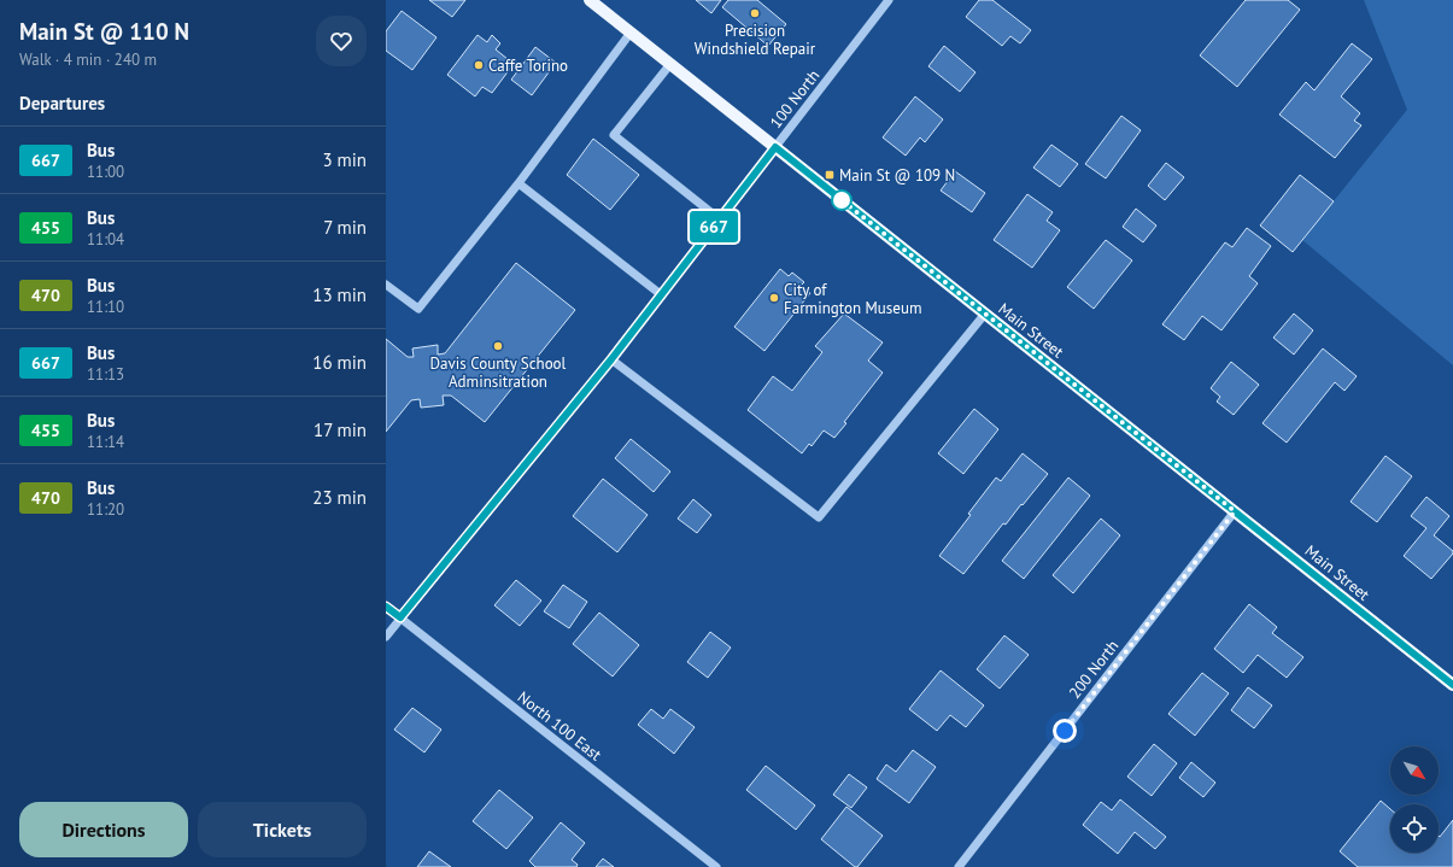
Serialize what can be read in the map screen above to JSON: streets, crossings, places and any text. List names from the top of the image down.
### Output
{
  "streets": {
    "main road": ["Main Street"],
    "street": ["100 North", "200 North", "North 100 East"]
  },
  "crossings": [
    ["100 North", "Main Street"],
    ["100 North", "North 100 East"],
    ["Main Street", "200 North"]
  ],
  "places": {
    "other": [
      "Precision Windshield Repair",
      "Caffe Torino",
      "City of Farmington Museum",
      "Davis County School Adminsitration"
    ],
    "transit": ["Main St @ 109 N"]
  },
  "lines": ["bus line 667"],
  "north": "bottom right",
  "page": {
    "heading": [
      ["Main St @ 110 N", "Walk · 4 min · 240 m"],
      "Departures"
    ],
    "on_map": "667",
    "list": [
      {
        "mark": "667",
        "name": "Bus",
        "note": "11:00",
        "value": "3 min"
      },
      {
        "mark": "455",
        "name": "Bus",
        "note": "11:04",
        "value": "7 min"
      },
      {
        "mark": "470",
        "name": "Bus",
        "note": "11:10",
        "value": "13 min"
      },
      {
        "mark": "667",
        "name": "Bus",
        "note": "11:13",
        "value": "16 min"
      },
      {
        "mark": "455",
        "name": "Bus",
        "note": "11:14",
        "value": "17 min"
      },
      {
        "mark": "470",
        "name": "Bus",
        "note": "11:20",
        "value": "23 min"
      }
    ],
    "buttons": ["Directions", "Tickets"]
  }
}
